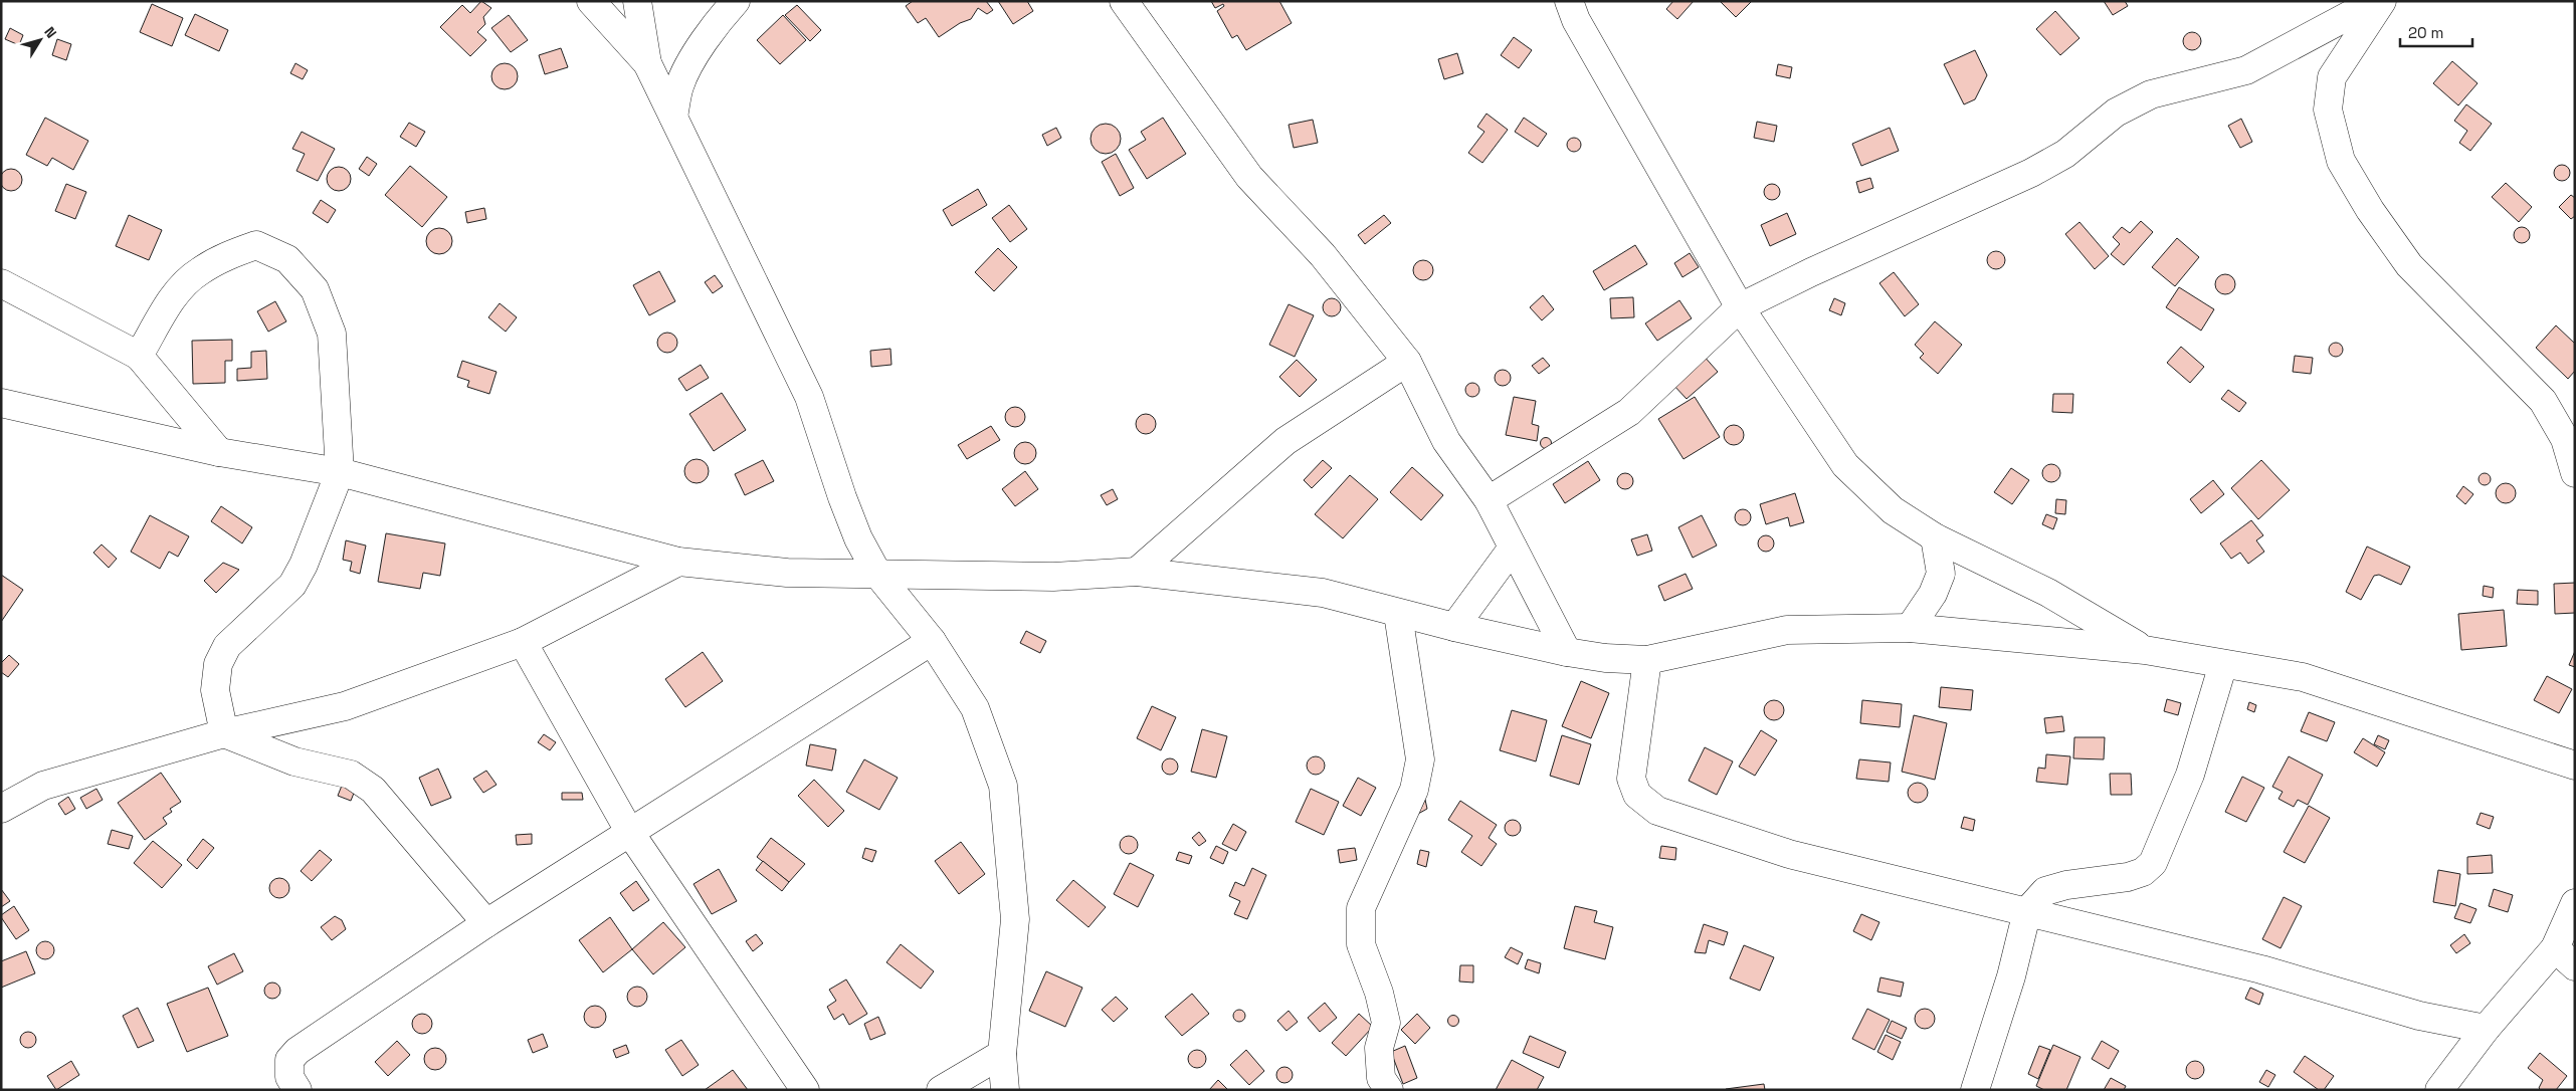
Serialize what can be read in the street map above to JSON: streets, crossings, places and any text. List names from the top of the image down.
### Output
{
  "scale_bar": "20 m",
  "north": "top right"
}
